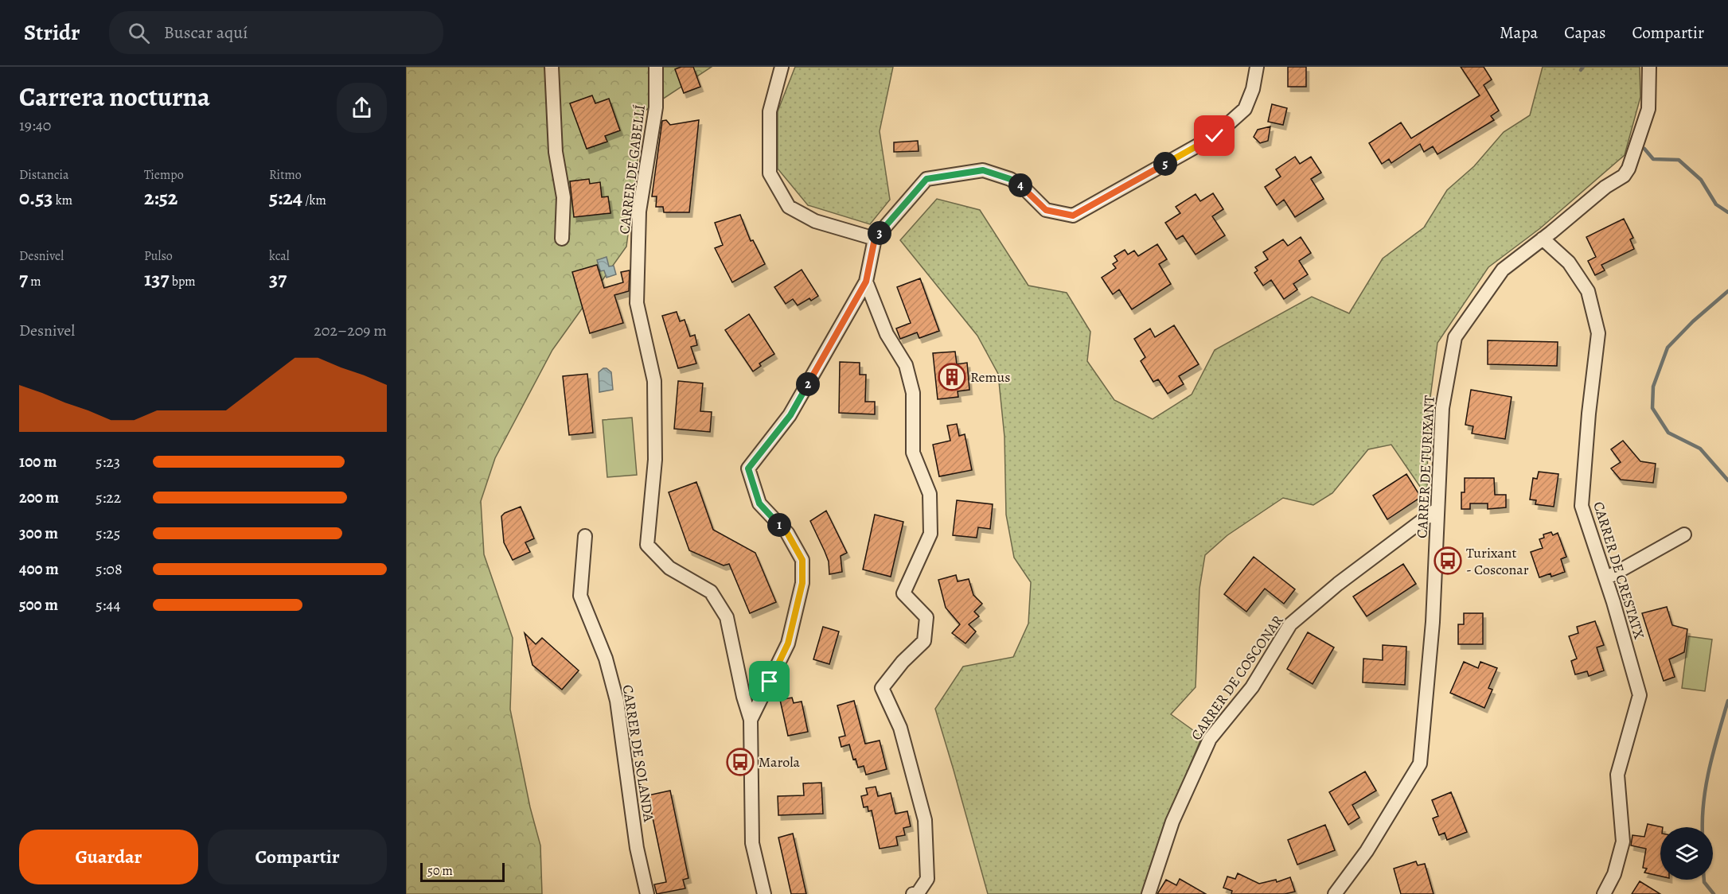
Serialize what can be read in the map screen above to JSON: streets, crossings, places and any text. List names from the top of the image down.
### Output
{
  "streets": {
    "street": [
      "CARRER DE GABELLÍ",
      "CARRER DE TURIXANT",
      "CARRER DE CRESTATX",
      "CARRER DE COSCONAR",
      "CARRER DE SOLANDA"
    ]
  },
  "crossings": [
    ["CARRER DE TURIXANT", "CARRER DE CRESTATX"],
    ["CARRER DE TURIXANT", "CARRER DE COSCONAR"]
  ],
  "places": {
    "building": ["Remus"],
    "bus stop": ["Turixant - Cosconar", "Marola"]
  },
  "scale_bar": "50 m",
  "page": {
    "header": "Stridr",
    "search": "Buscar aquí",
    "nav": ["Mapa", "Capas", "Compartir"],
    "heading": ["Carrera nocturna", "19:40"],
    "stats": [
      ["Distancia", "0.53 km"],
      ["Tiempo", "2:52"],
      ["Ritmo", "5:24 /km"],
      ["Desnivel", "7 m"],
      ["Pulso", "137 bpm"],
      ["kcal", "37"]
    ],
    "pins": [
      "5",
      "4",
      "3",
      "2",
      "1"
    ],
    "chart": ["Desnivel", "202–209 m"],
    "list": [
      {
        "name": "100 m",
        "note": "5:23"
      },
      {
        "name": "200 m",
        "note": "5:22"
      },
      {
        "name": "300 m",
        "note": "5:25"
      },
      {
        "name": "400 m",
        "note": "5:08"
      },
      {
        "name": "500 m",
        "note": "5:44"
      }
    ],
    "buttons": ["Guardar", "Compartir"],
    "scale": "50 m"
  }
}
